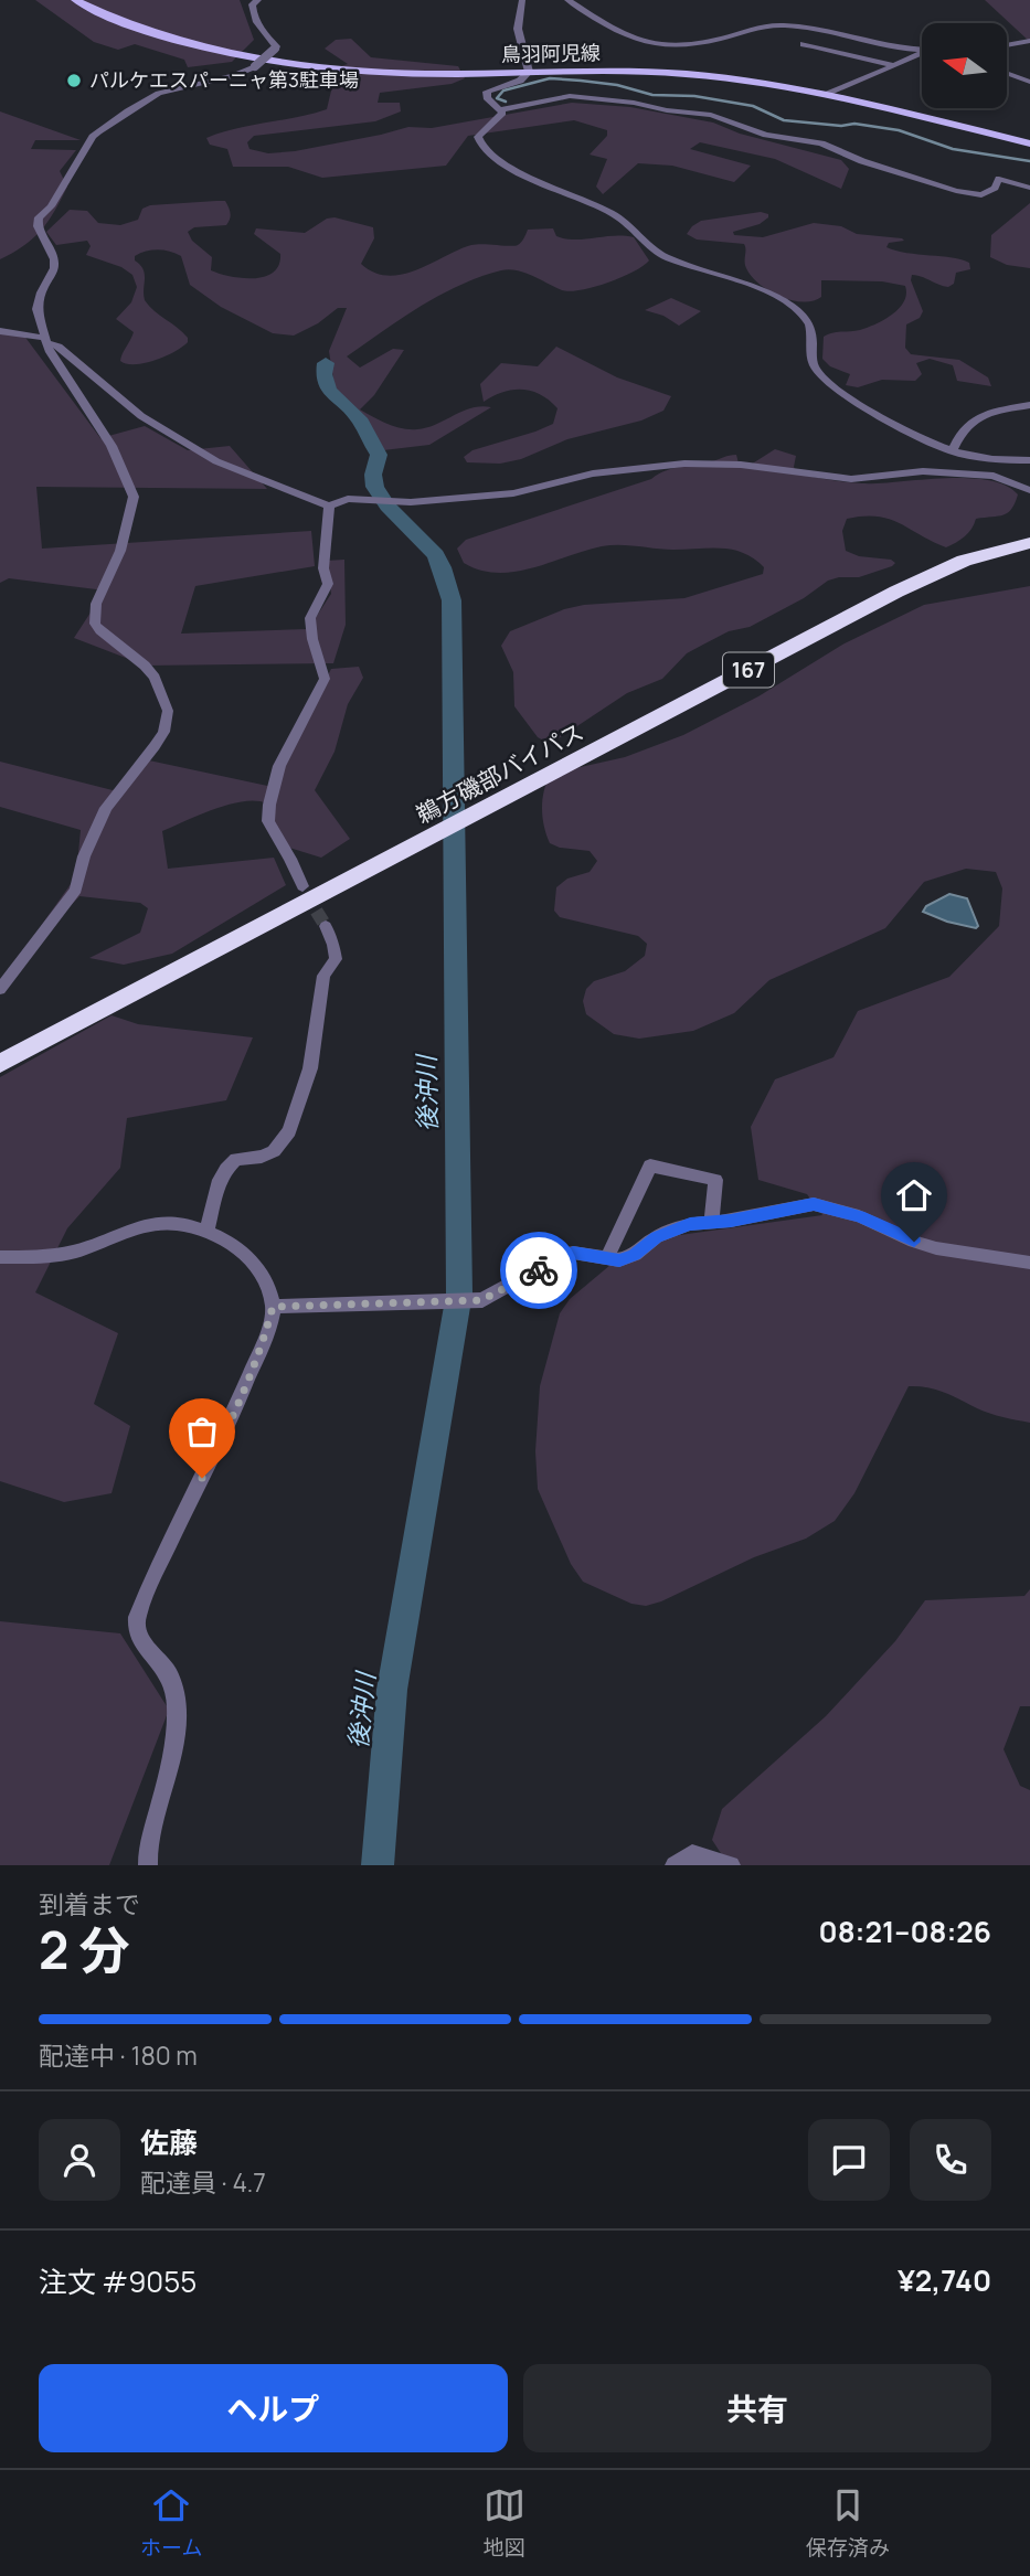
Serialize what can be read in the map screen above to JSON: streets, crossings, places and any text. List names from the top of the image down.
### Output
{
  "streets": {
    "highway": ["167", "鵜方磯部バイパス"],
    "main road": ["鳥羽阿児線"]
  },
  "water": ["後沖川"],
  "places": ["パルケエスパーニャ第3駐車場"],
  "north": "left",
  "page": {
    "heading": ["2 分", "到着まで", "08:21–08:26"],
    "panel": [
      "佐藤",
      "配達員 · 4.7",
      "注文 #9055",
      "¥2,740"
    ],
    "bar": "配達中 · 180 m",
    "buttons": ["ヘルプ", "共有"],
    "tabs": ["ホーム", "地図", "保存済み"]
  }
}
